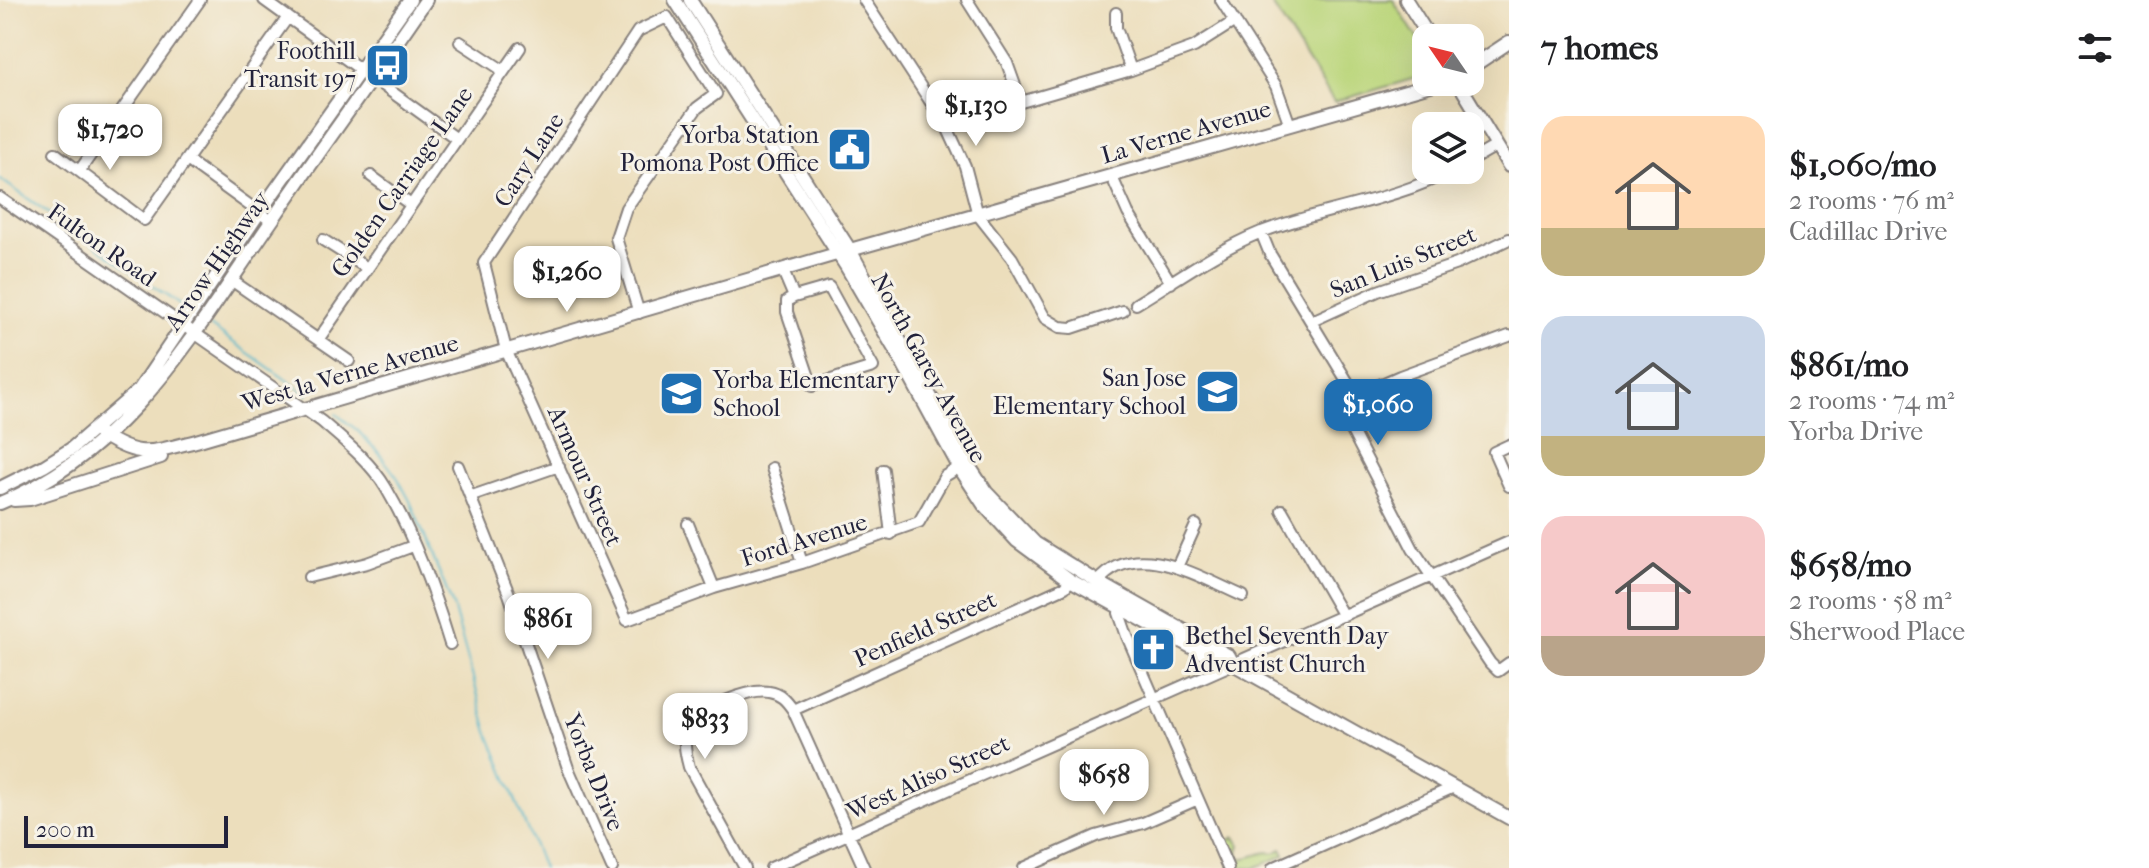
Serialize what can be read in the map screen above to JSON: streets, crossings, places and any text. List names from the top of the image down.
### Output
{
  "streets": {
    "main road": [
      "La Verne Avenue",
      "Arrow Highway",
      "North Garey Avenue",
      "West la Verne Avenue"
    ],
    "street": [
      "Cary Lane",
      "Golden Carriage Lane",
      "Fulton Road",
      "San Luis Street",
      "Armour Street",
      "Ford Avenue",
      "Penfield Street",
      "Yorba Drive",
      "West Aliso Street"
    ]
  },
  "crossings": [
    ["La Verne Avenue", "North Garey Avenue"],
    ["La Verne Avenue", "West la Verne Avenue"],
    ["Cary Lane", "West la Verne Avenue"],
    ["Cary Lane", "Armour Street"],
    ["Fulton Road", "Arrow Highway"],
    ["Fulton Road", "West la Verne Avenue"],
    ["Arrow Highway", "West la Verne Avenue"],
    ["North Garey Avenue", "West la Verne Avenue"],
    ["North Garey Avenue", "Ford Avenue"],
    ["North Garey Avenue", "Penfield Street"],
    ["North Garey Avenue", "West Aliso Street"],
    ["West la Verne Avenue", "Armour Street"],
    ["Armour Street", "Ford Avenue"]
  ],
  "places": {
    "bus stop": ["Foothill Transit 197"],
    "public building": ["Yorba Station Pomona Post Office"],
    "school or university": ["San Jose Elementary School", "Yorba Elementary School"],
    "church": ["Bethel Seventh Day Adventist Church"]
  },
  "scale_bar": "200 m",
  "north": "top left",
  "page": {
    "heading": "7 homes",
    "price": [
      "$1,130",
      "$1,720",
      "$1,260",
      "$1,060",
      "$861",
      "$833",
      "$658"
    ],
    "list": [
      {
        "name": "$1,060/mo",
        "note": "2 rooms · 76 m² · Cadillac Drive"
      },
      {
        "name": "$861/mo",
        "note": "2 rooms · 74 m² · Yorba Drive"
      },
      {
        "name": "$658/mo",
        "note": "2 rooms · 58 m² · Sherwood Place"
      }
    ],
    "scale": "200 m"
  }
}
